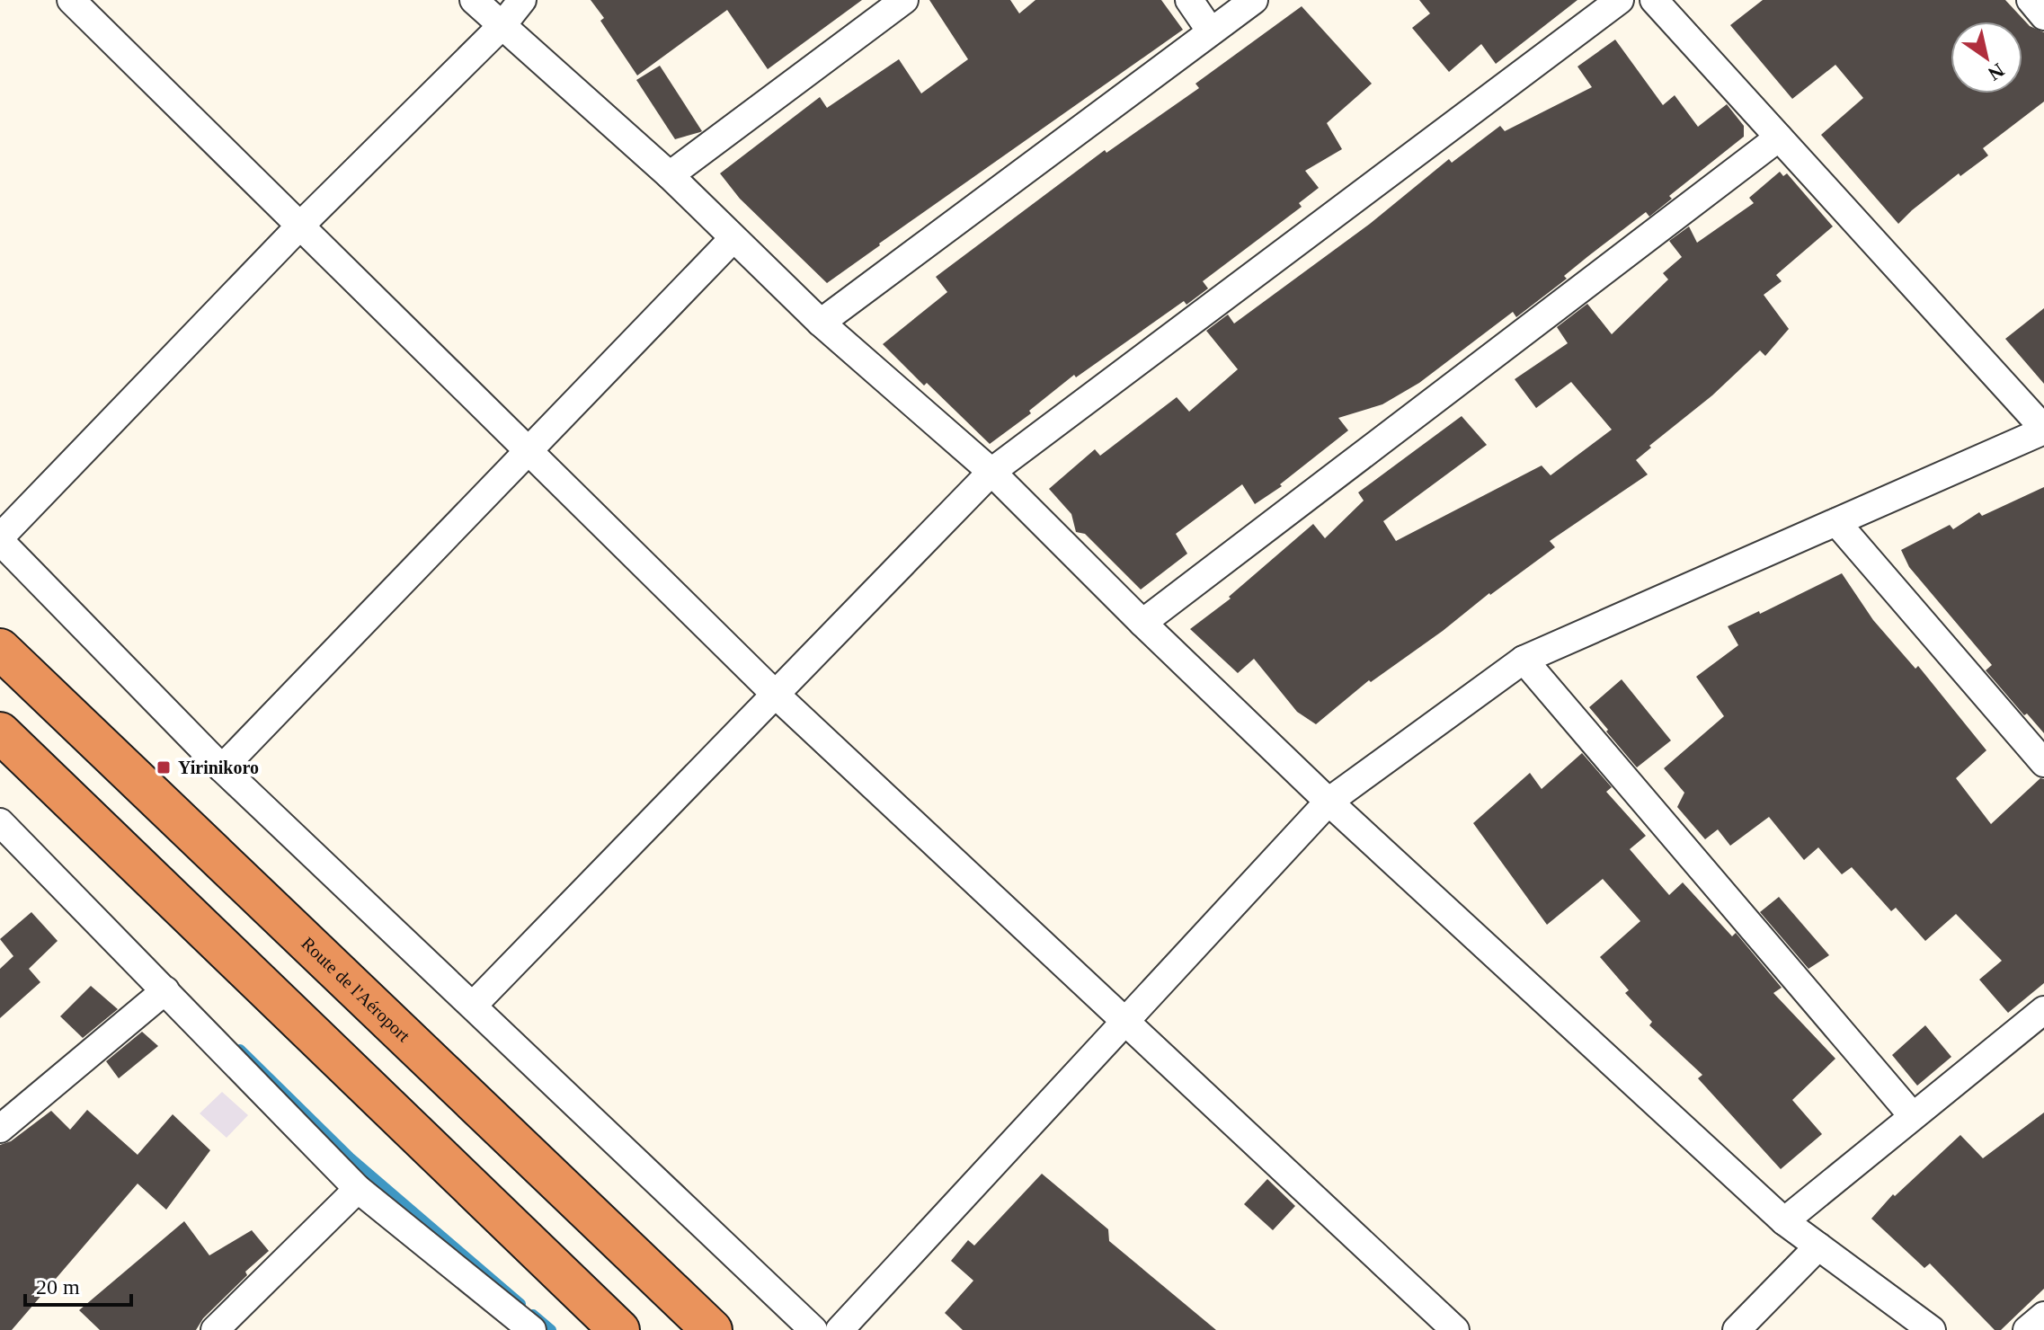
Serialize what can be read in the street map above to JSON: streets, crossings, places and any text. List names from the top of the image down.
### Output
{
  "streets": {
    "highway": ["Route de l'Aéroport"]
  },
  "places": {
    "transit": ["Yirinikoro"]
  },
  "scale_bar": "20 m",
  "north": "bottom right"
}
